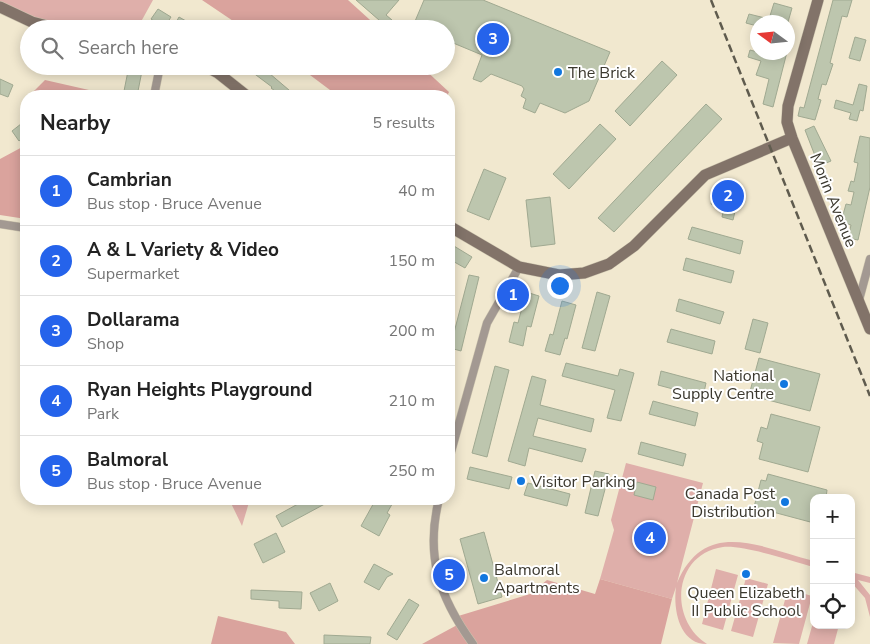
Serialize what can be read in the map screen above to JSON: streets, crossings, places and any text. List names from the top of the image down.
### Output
{
  "streets": {
    "street": ["Morin Avenue"]
  },
  "places": [
    "The Brick",
    "National Supply Centre",
    "Visitor Parking",
    "Canada Post Distribution",
    "Queen Elizabeth II Public School",
    "Balmoral Apartments"
  ],
  "north": "left",
  "page": {
    "search": "Search here",
    "pins": [
      "3",
      "2",
      "1",
      "4",
      "5"
    ],
    "heading": ["Nearby", "5 results"],
    "list": [
      {
        "mark": "1",
        "name": "Cambrian",
        "note": "Bus stop · Bruce Avenue",
        "value": "40 m"
      },
      {
        "mark": "2",
        "name": "A & L Variety & Video",
        "note": "Supermarket",
        "value": "150 m"
      },
      {
        "mark": "3",
        "name": "Dollarama",
        "note": "Shop",
        "value": "200 m"
      },
      {
        "mark": "4",
        "name": "Ryan Heights Playground",
        "note": "Park",
        "value": "210 m"
      },
      {
        "mark": "5",
        "name": "Balmoral",
        "note": "Bus stop · Bruce Avenue",
        "value": "250 m"
      }
    ],
    "map_buttons": ["+", "−"]
  }
}
